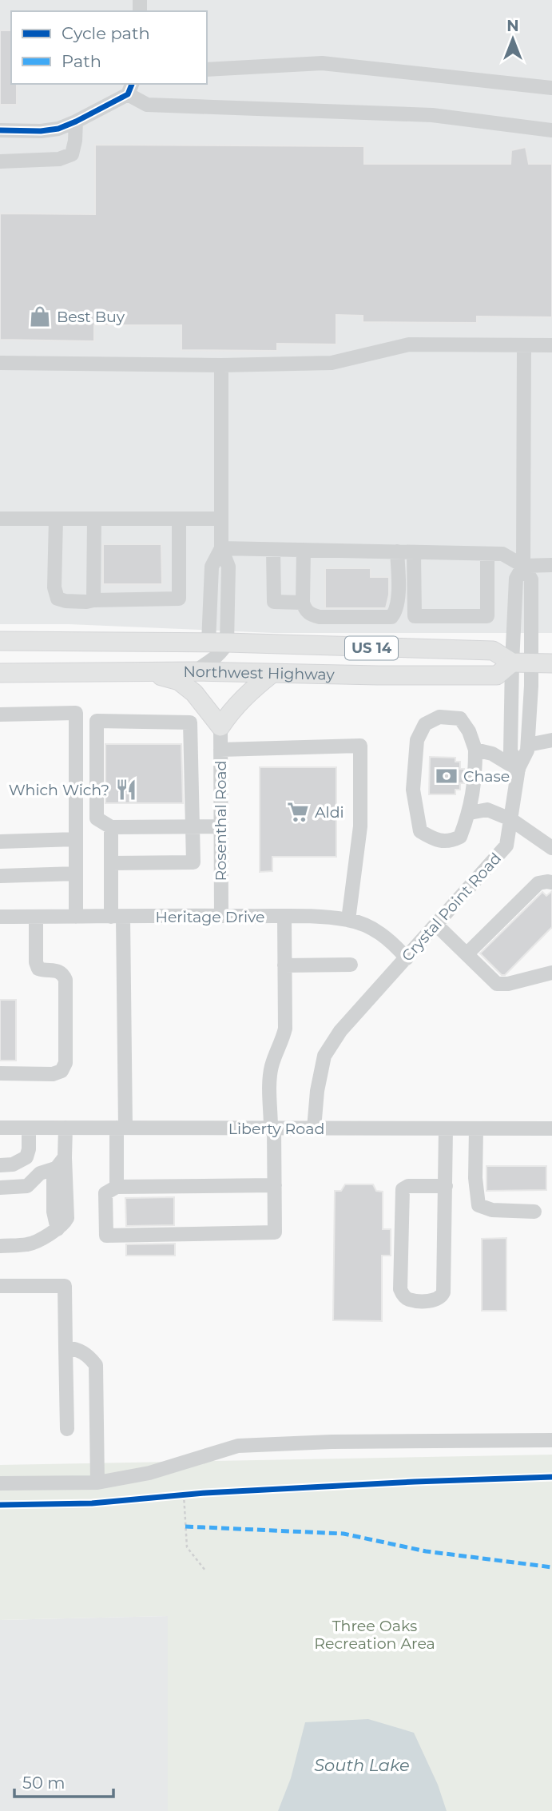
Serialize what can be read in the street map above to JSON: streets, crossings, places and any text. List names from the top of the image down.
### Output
{
  "streets": {
    "main road": ["US 14", "Northwest Highway"],
    "street": [
      "Rosenthal Road",
      "Crystal Point Road",
      "Heritage Drive",
      "Liberty Road"
    ]
  },
  "crossings": [
    ["Northwest Highway", "Crystal Point Road"],
    ["Rosenthal Road", "Heritage Drive"],
    ["Crystal Point Road", "Heritage Drive"],
    ["Crystal Point Road", "Liberty Road"]
  ],
  "water": ["South Lake"],
  "parks": ["Three Oaks Recreation Area"],
  "places": {
    "shop": ["Best Buy"],
    "bank": ["Chase"],
    "restaurant": ["Which Wich?"],
    "supermarket": ["Aldi"]
  },
  "legend": ["Cycle path", "Path"],
  "scale_bar": "50 m",
  "north": "top"
}
